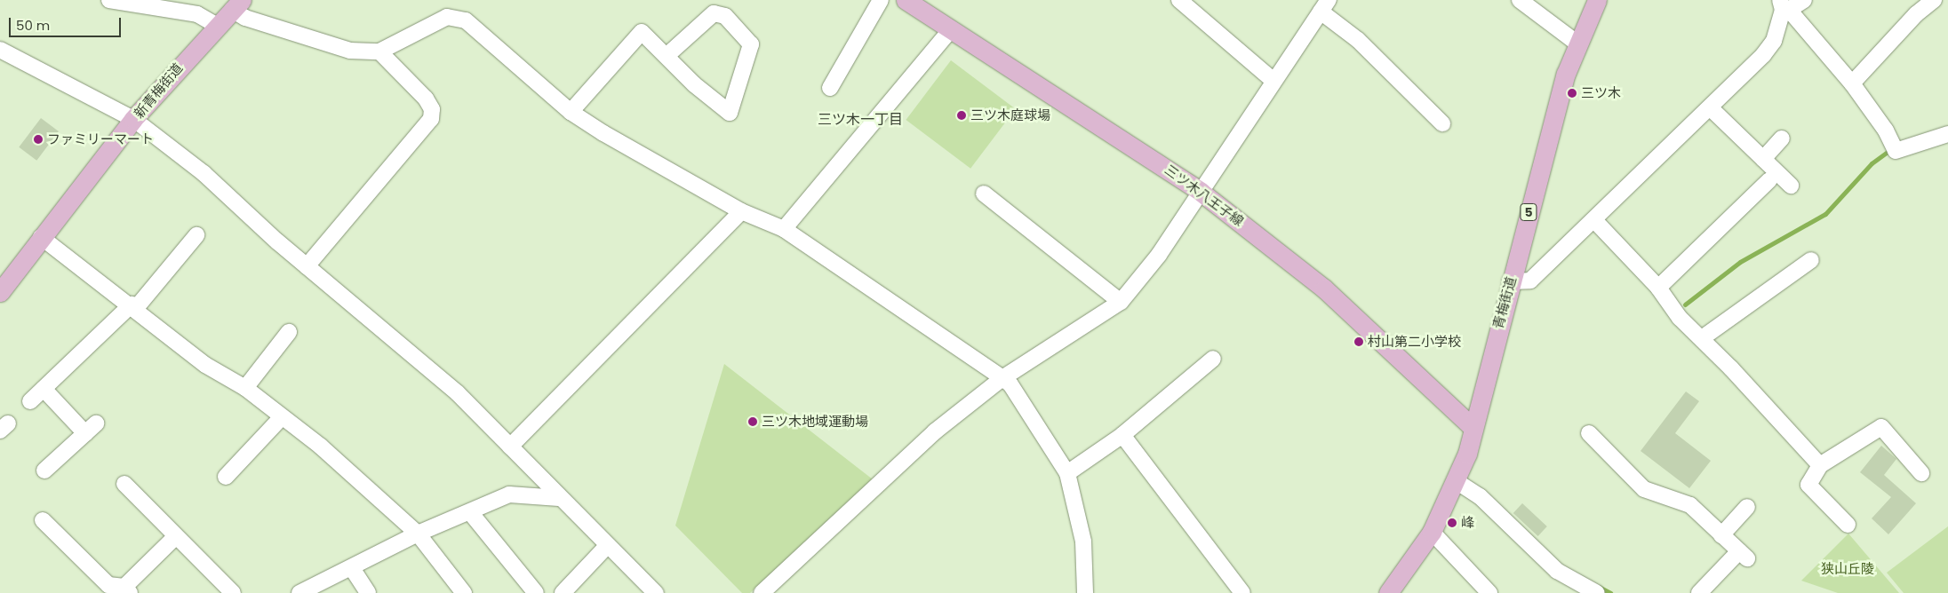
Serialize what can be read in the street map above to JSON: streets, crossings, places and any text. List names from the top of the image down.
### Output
{
  "streets": {
    "main road": [
      "新青梅街道",
      "三ツ木八王子線",
      "5",
      "青梅街道"
    ]
  },
  "crossings": [
    ["三ツ木八王子線", "青梅街道"]
  ],
  "districts": ["三ツ木一丁目"],
  "parks": ["狭山丘陵"],
  "places": [
    "三ツ木",
    "三ツ木庭球場",
    "ファミリーマート",
    "村山第二小学校",
    "三ツ木地域運動場",
    "峰"
  ],
  "scale_bar": "50 m"
}
